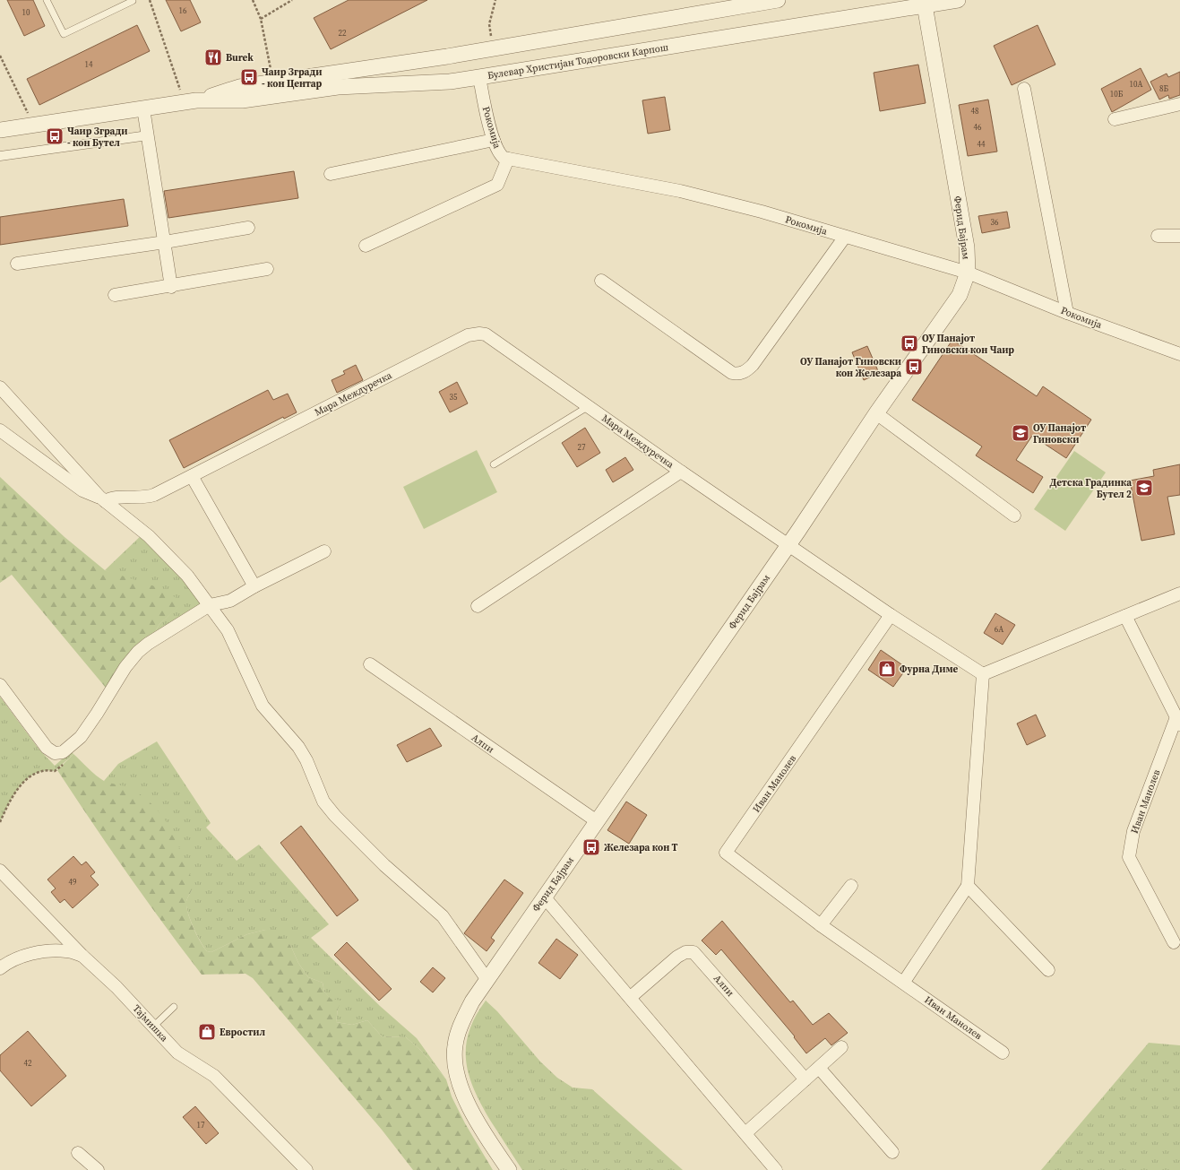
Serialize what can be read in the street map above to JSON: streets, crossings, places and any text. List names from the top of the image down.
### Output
{
  "streets": {
    "street": [
      "Булевар Христијан Тодоровски Карпош",
      "Рокомија",
      "Ферид Бајрам",
      "Мара Междуречка",
      "Алпи",
      "Иван Манолев",
      "Тајмишка"
    ]
  },
  "crossings": [
    ["Булевар Христијан Тодоровски Карпош", "Рокомија"],
    ["Булевар Христијан Тодоровски Карпош", "Ферид Бајрам"],
    ["Рокомија", "Ферид Бајрам"],
    ["Ферид Бајрам", "Мара Междуречка"],
    ["Ферид Бајрам", "Алпи"]
  ],
  "places": {
    "restaurant": ["Burek"],
    "bus stop": [
      "Чаир Згради - кон Центар",
      "Чаир Згради - кон Бутел",
      "ОУ Панајот Гиновски кон Чаир",
      "ОУ Панајот Гиновски кон Железара",
      "Железара кон Т"
    ],
    "school or university": ["ОУ Панајот Гиновски", "Детска Градинка Бутел 2"],
    "shop": ["Фурна Диме", "Евростил"]
  },
  "house_numbers": [
    "16",
    "10",
    "22",
    "14",
    "10А",
    "8Б",
    "10Б",
    "48",
    "46",
    "44",
    "36",
    "35",
    "27",
    "6А",
    "49",
    "42",
    "17"
  ]
}
